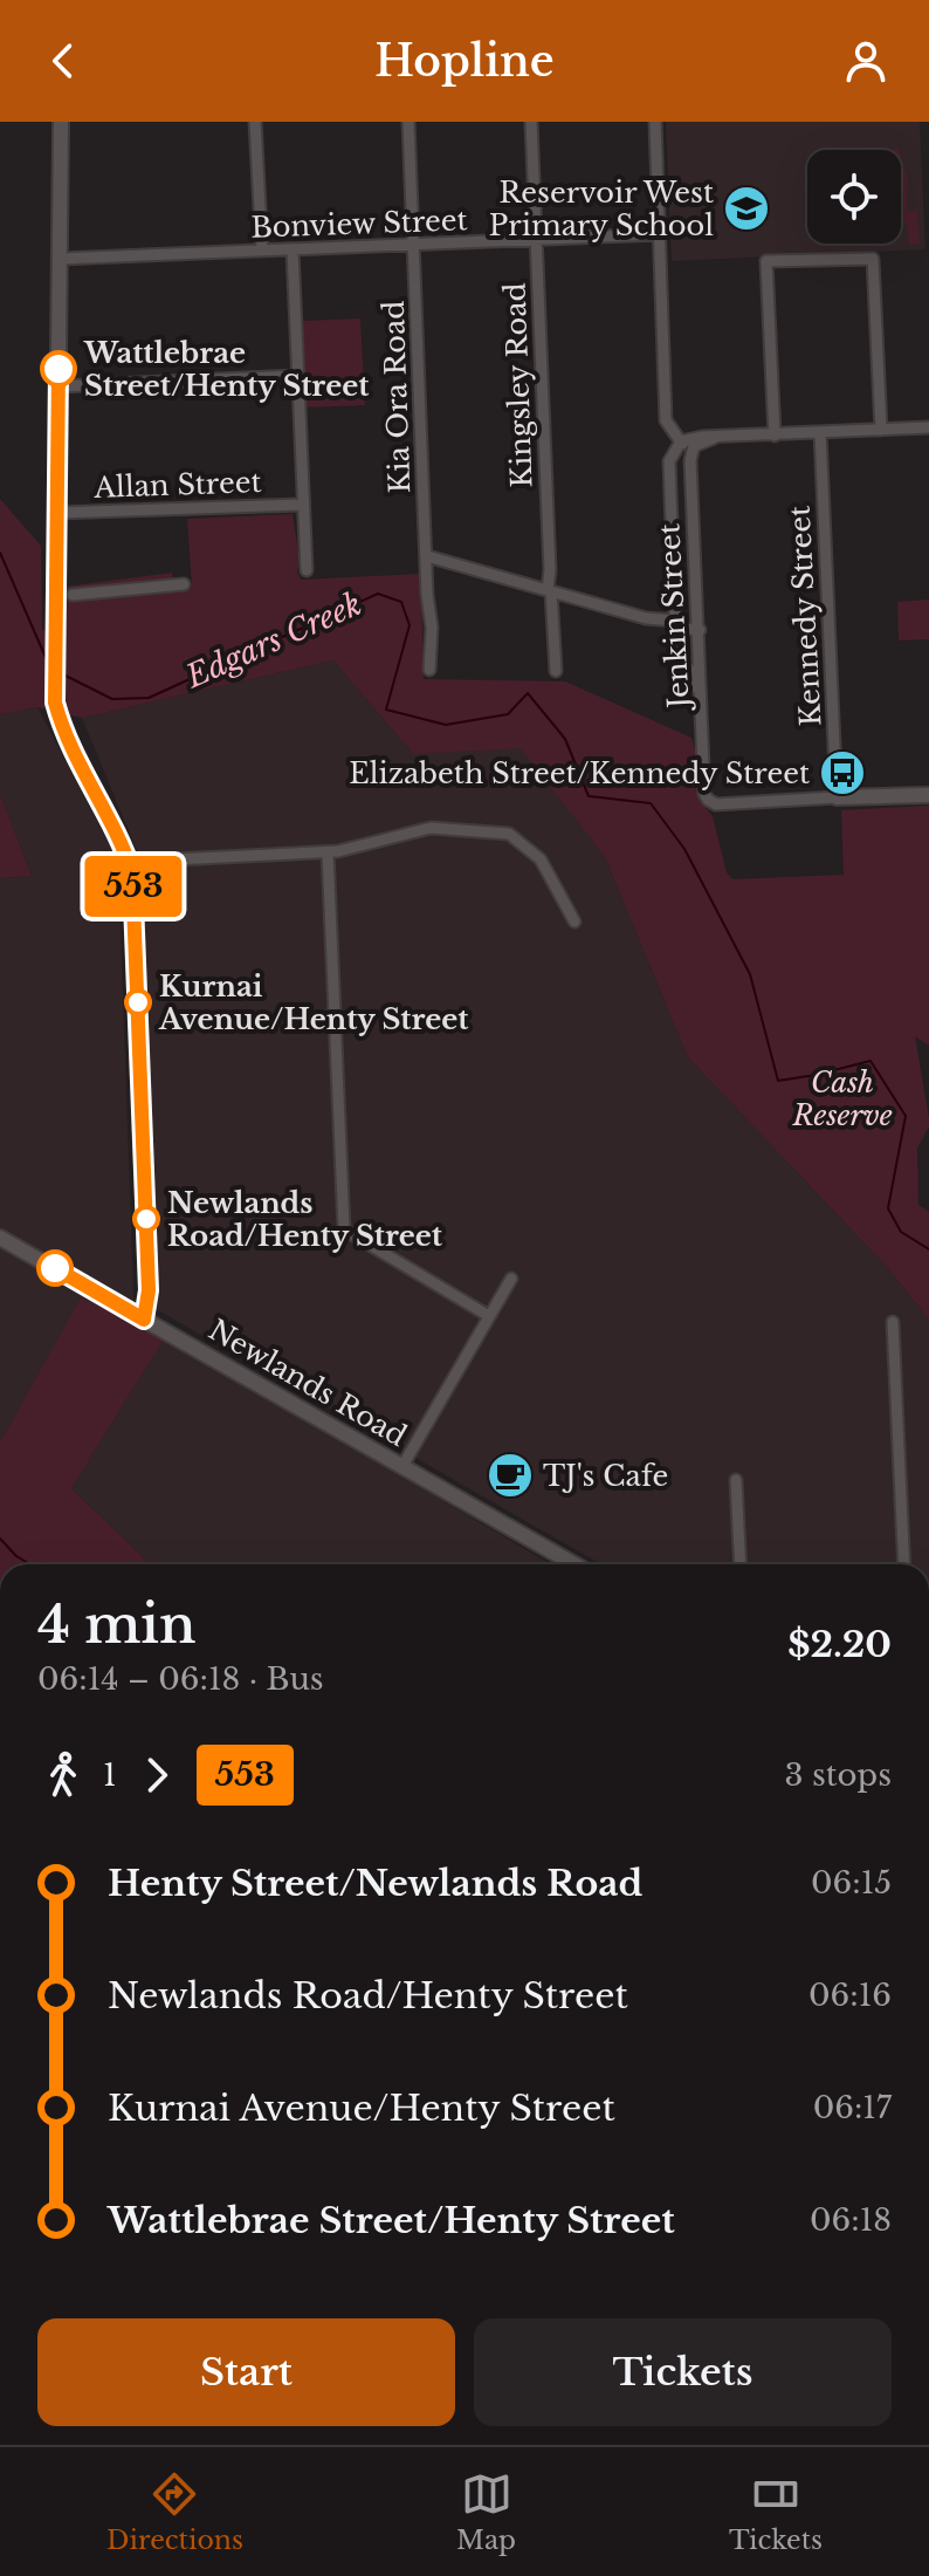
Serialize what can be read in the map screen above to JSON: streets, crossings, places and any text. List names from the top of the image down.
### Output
{
  "streets": {
    "street": [
      "Bonview Street",
      "Kingsley Road",
      "Kia Ora Road",
      "Allan Street",
      "Jenkin Street",
      "Kennedy Street",
      "Newlands Road"
    ]
  },
  "crossings": [
    ["Bonview Street", "Kingsley Road"],
    ["Bonview Street", "Kia Ora Road"],
    ["Jenkin Street", "Kennedy Street"]
  ],
  "water": ["Edgars Creek"],
  "parks": ["Cash Reserve"],
  "places": {
    "school or university": ["Reservoir West Primary School"],
    "other": ["Wattlebrae Street/Henty Street", "Kurnai Avenue/Henty Street", "Newlands Road/Henty Street"],
    "bus stop": ["Elizabeth Street/Kennedy Street"],
    "cafe": ["TJ's Cafe"]
  },
  "lines": ["bus line 553"],
  "page": {
    "header": "Hopline",
    "on_map": "553",
    "heading": ["4 min", "06:14 – 06:18 · Bus", "$2.20"],
    "legs": ["1", "553", "3 stops"],
    "list": [
      {
        "name": "Henty Street/Newlands Road",
        "value": "06:15"
      },
      {
        "name": "Newlands Road/Henty Street",
        "value": "06:16"
      },
      {
        "name": "Kurnai Avenue/Henty Street",
        "value": "06:17"
      },
      {
        "name": "Wattlebrae Street/Henty Street",
        "value": "06:18"
      }
    ],
    "buttons": ["Start", "Tickets"],
    "tabs": ["Directions", "Map", "Tickets"]
  }
}
